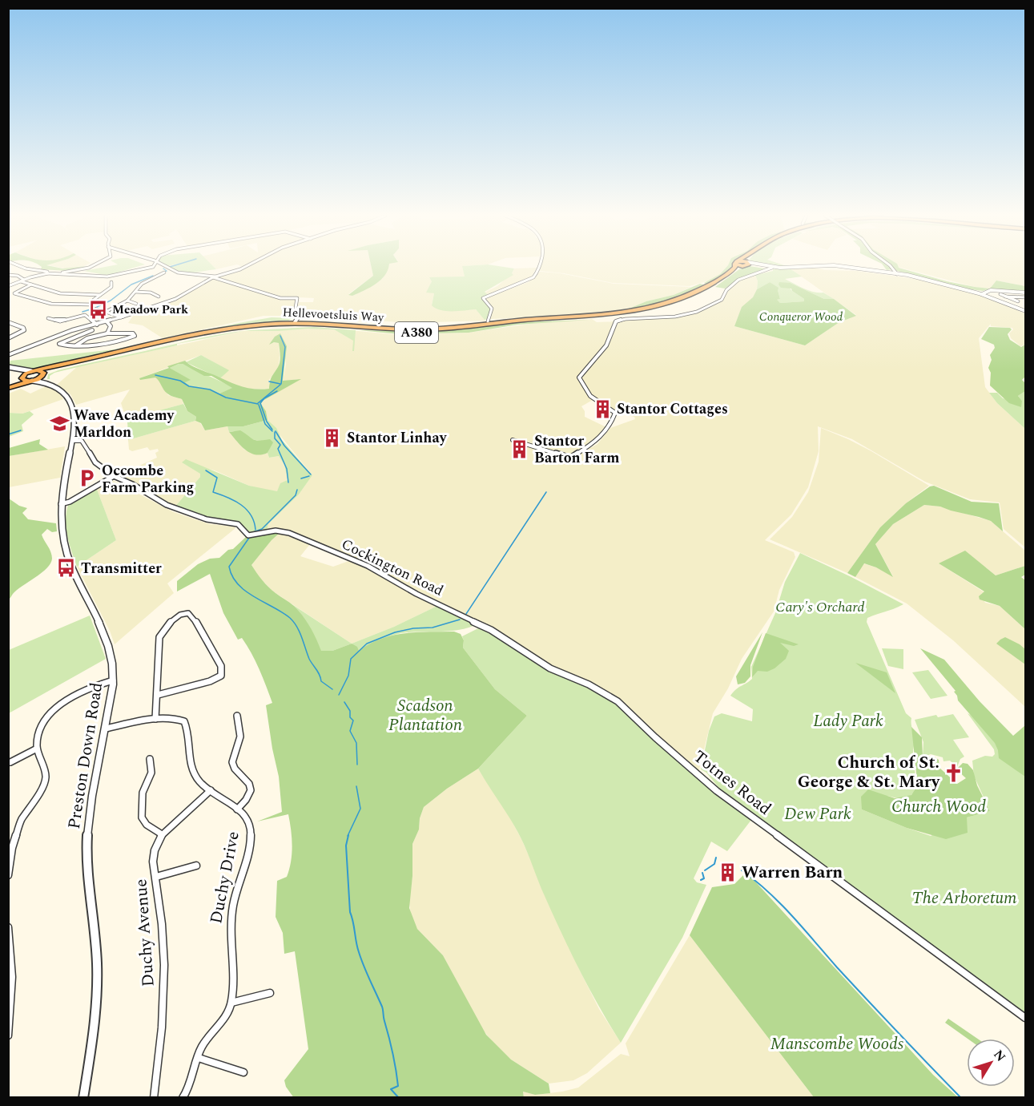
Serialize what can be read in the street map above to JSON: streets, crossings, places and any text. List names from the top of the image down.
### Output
{
  "streets": {
    "highway": ["Hellevoetsluis Way", "A380"],
    "street": [
      "Cockington Road",
      "Preston Down Road",
      "Totnes Road",
      "Duchy Drive",
      "Duchy Avenue"
    ]
  },
  "crossings": [
    ["Hellevoetsluis Way", "Preston Down Road"],
    ["Cockington Road", "Totnes Road"],
    ["Preston Down Road", "Duchy Drive"],
    ["Duchy Drive", "Duchy Avenue"]
  ],
  "parks": [
    "Conqueror Wood",
    "Cary's Orchard",
    "Scadson Plantation",
    "Lady Park",
    "Church Wood",
    "Dew Park",
    "The Arboretum",
    "Manscombe Woods"
  ],
  "places": {
    "bus stop": ["Meadow Park", "Transmitter"],
    "building": [
      "Stantor Cottages",
      "Stantor Linhay",
      "Stantor Barton Farm",
      "Warren Barn"
    ],
    "school or university": ["Wave Academy Marldon"],
    "parking": ["Occombe Farm Parking"],
    "church": ["Church of St. George & St. Mary"]
  },
  "north": "top right"
}
